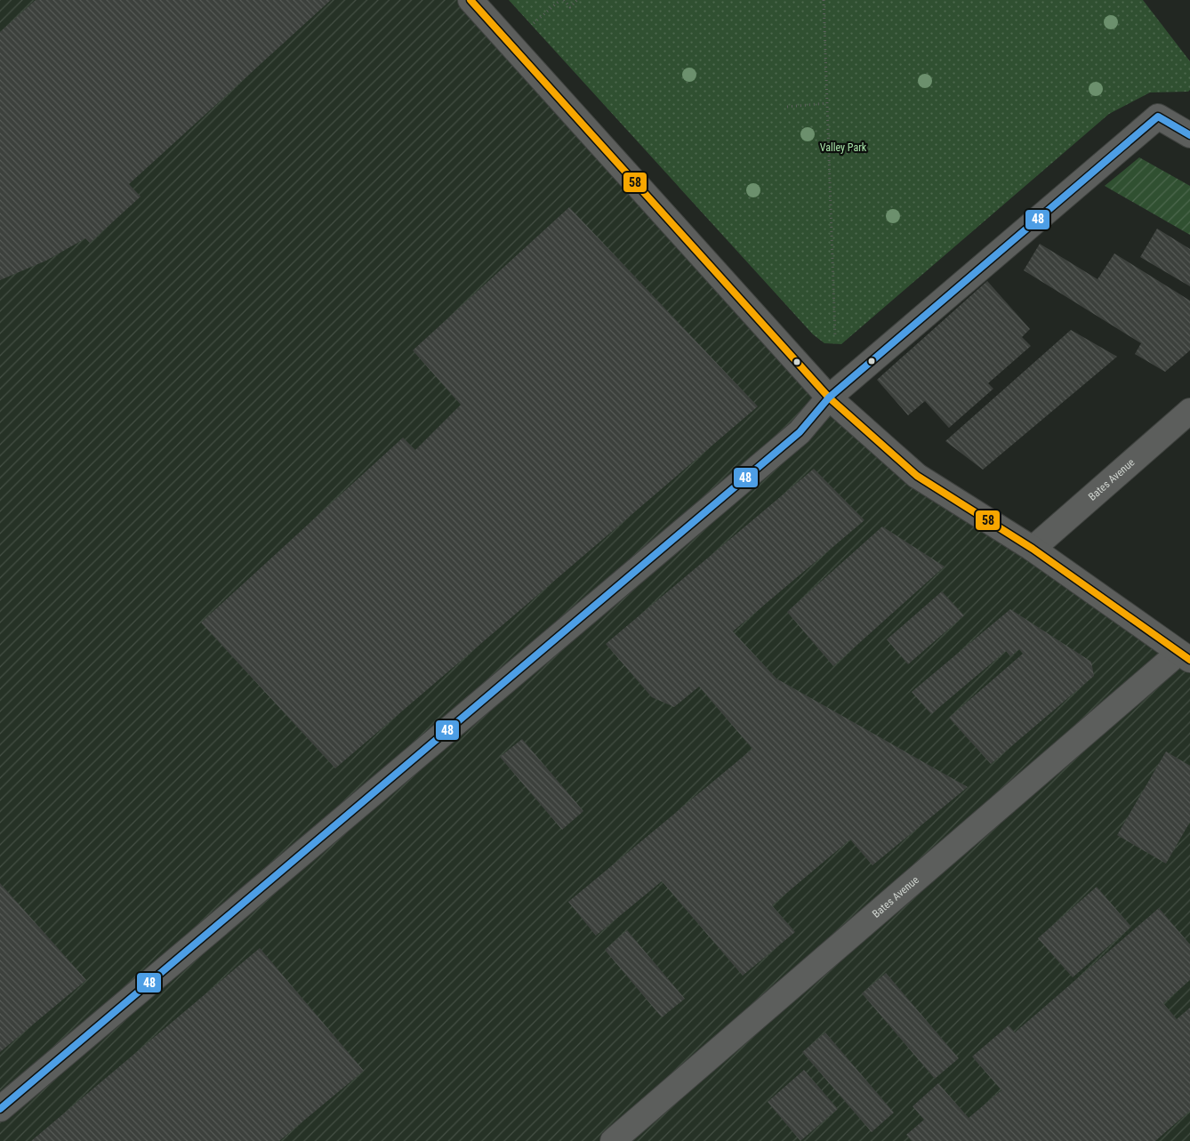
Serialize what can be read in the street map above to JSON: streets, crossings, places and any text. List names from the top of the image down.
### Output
{
  "streets": {
    "street": ["Bates Avenue"]
  },
  "parks": ["Valley Park"],
  "lines": ["transit line 58", "transit line 48"]
}
